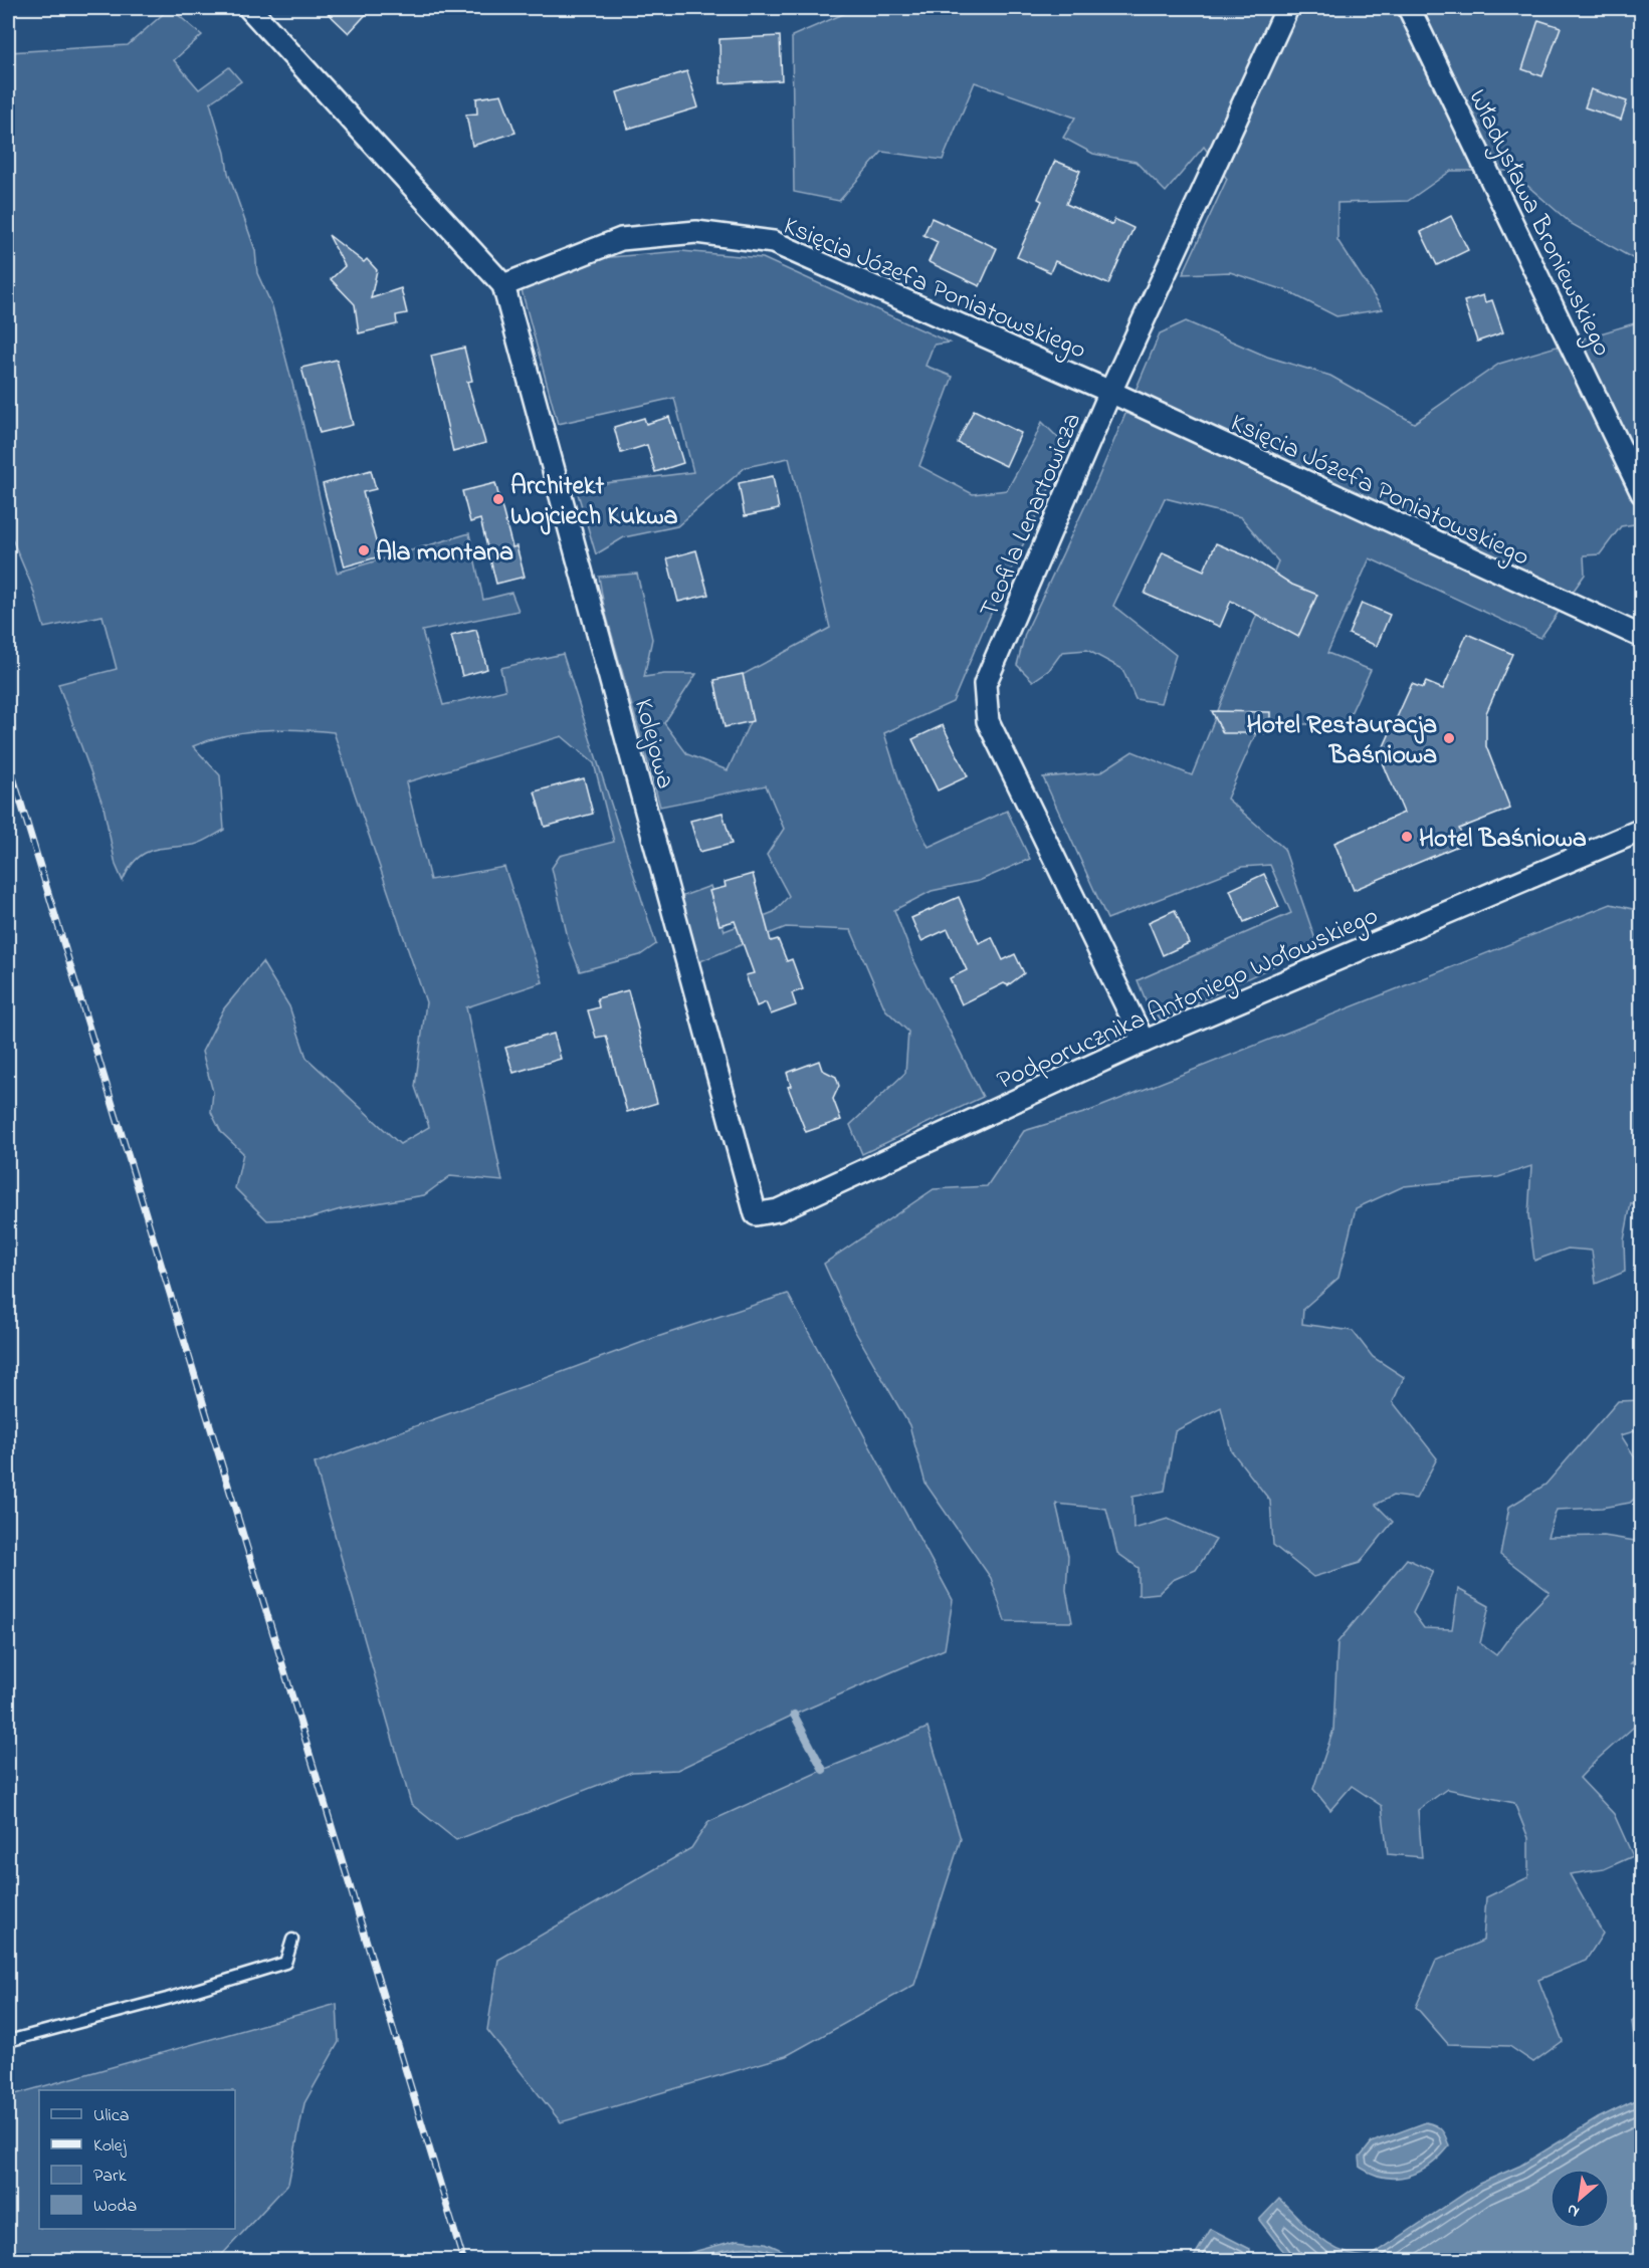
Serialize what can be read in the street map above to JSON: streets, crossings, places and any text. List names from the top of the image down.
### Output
{
  "streets": {
    "street": [
      "Władysława Broniewskiego",
      "Księcia Józefa Poniatowskiego",
      "Teofila Lenartowicza",
      "Kolejowa",
      "Podporucznika Antoniego Wołowskiego"
    ]
  },
  "crossings": [
    ["Księcia Józefa Poniatowskiego", "Teofila Lenartowicza"],
    ["Księcia Józefa Poniatowskiego", "Kolejowa"],
    ["Teofila Lenartowicza", "Podporucznika Antoniego Wołowskiego"],
    ["Kolejowa", "Podporucznika Antoniego Wołowskiego"]
  ],
  "places": [
    "Architekt Wojciech Kukwa",
    "Ala montana",
    "Hotel Restauracja Baśniowa",
    "Hotel Baśniowa"
  ],
  "legend": [
    "Ulica",
    "Kolej",
    "Park",
    "Woda"
  ],
  "north": "bottom left"
}
